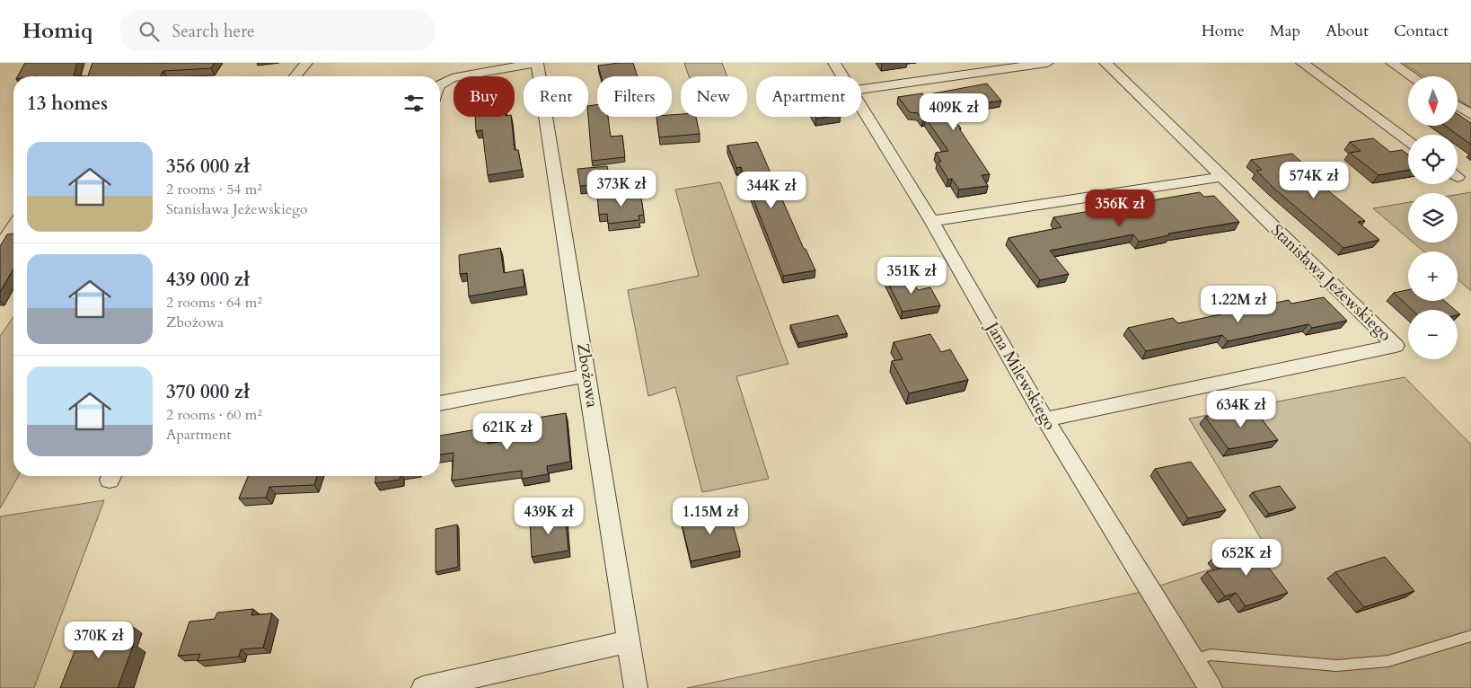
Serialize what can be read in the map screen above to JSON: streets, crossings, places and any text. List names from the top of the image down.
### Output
{
  "streets": {
    "street": ["Stanisława Jeżewskiego", "Zbożowa", "Jana Milewskiego"]
  },
  "crossings": [
    ["Stanisława Jeżewskiego", "Jana Milewskiego"]
  ],
  "north": "bottom",
  "page": {
    "header": "Homiq",
    "search": "Search here",
    "nav": [
      "Home",
      "Map",
      "About",
      "Contact"
    ],
    "map_buttons": ["+", "−"],
    "chip": [
      "Buy",
      "Rent",
      "Filters",
      "New",
      "Apartment"
    ],
    "heading": "13 homes",
    "price": [
      "409K zł",
      "574K zł",
      "373K zł",
      "344K zł",
      "356K zł",
      "351K zł",
      "1.22M zł",
      "634K zł",
      "621K zł",
      "439K zł",
      "1.15M zł",
      "652K zł",
      "370K zł"
    ],
    "list": [
      {
        "name": "356 000 zł",
        "note": "2 rooms · 54 m² · Stanisława Jeżewskiego"
      },
      {
        "name": "439 000 zł",
        "note": "2 rooms · 64 m² · Zbożowa"
      },
      {
        "name": "370 000 zł",
        "note": "2 rooms · 60 m² · Apartment"
      }
    ]
  }
}
